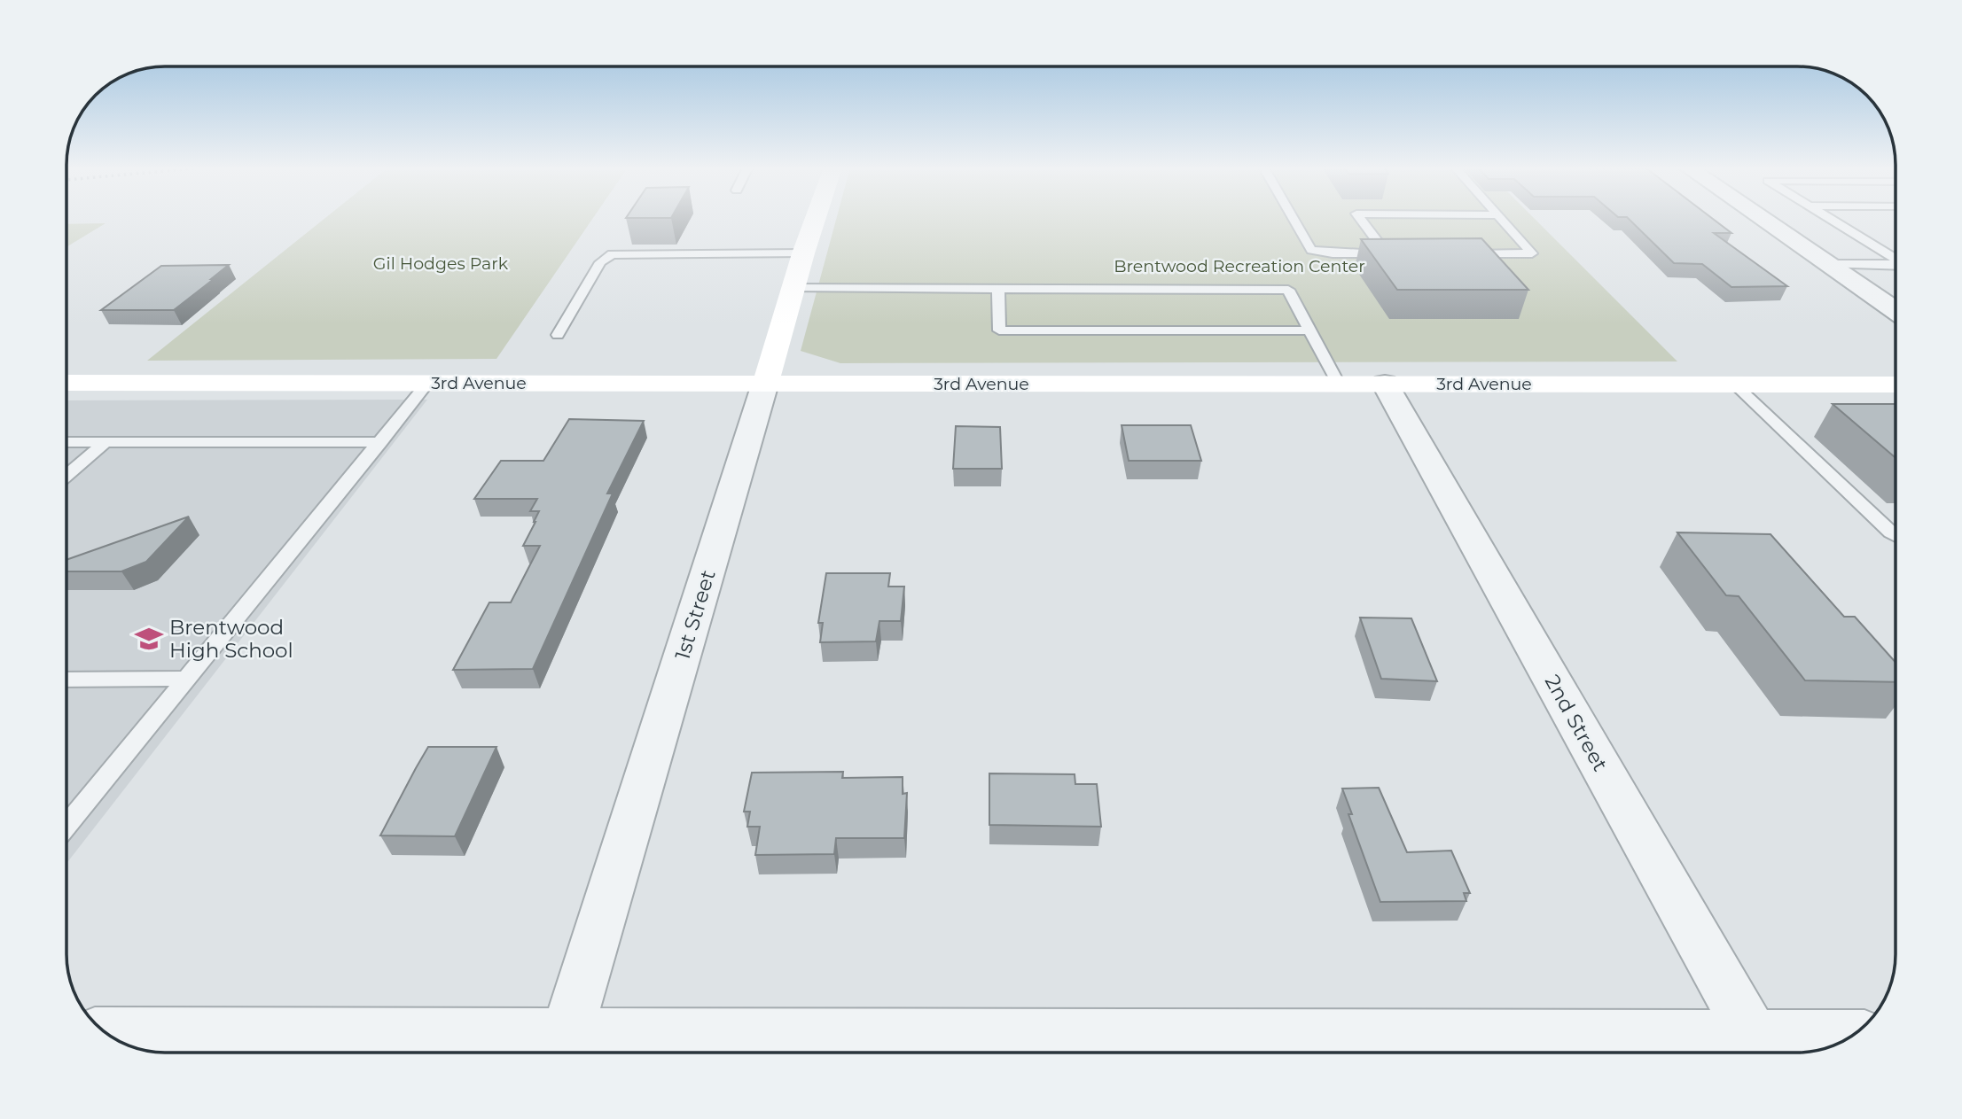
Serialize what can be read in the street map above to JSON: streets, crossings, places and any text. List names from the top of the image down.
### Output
{
  "streets": {
    "street": ["3rd Avenue", "1st Street", "2nd Street"]
  },
  "crossings": [
    ["3rd Avenue", "1st Street"],
    ["3rd Avenue", "2nd Street"]
  ],
  "parks": ["Gil Hodges Park", "Brentwood Recreation Center"],
  "places": {
    "school or university": ["Brentwood High School"]
  }
}
